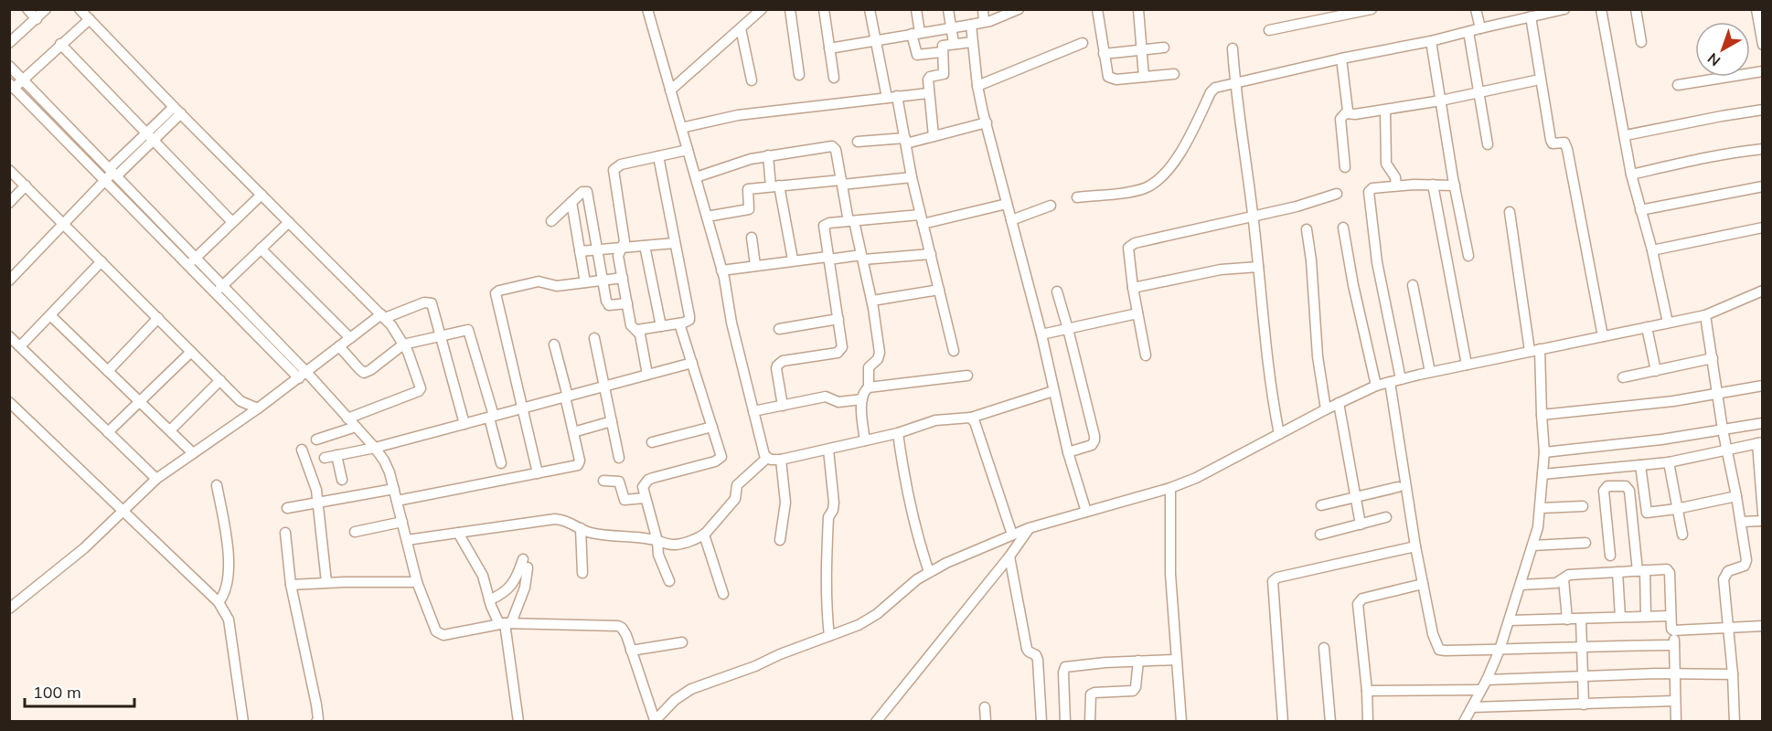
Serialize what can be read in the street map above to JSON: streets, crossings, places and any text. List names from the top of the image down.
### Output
{
  "scale_bar": "100 m",
  "north": "bottom left"
}
